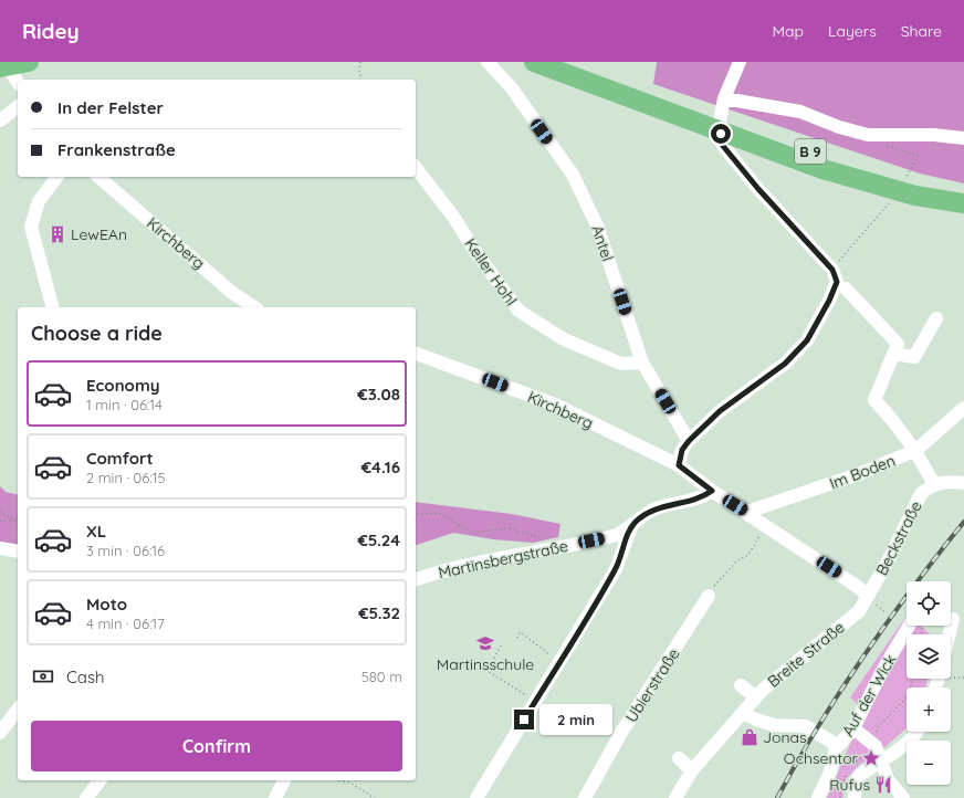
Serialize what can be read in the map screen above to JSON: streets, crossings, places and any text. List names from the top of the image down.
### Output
{
  "streets": {
    "highway": ["B 9"],
    "street": [
      "Kirchberg",
      "Antel",
      "Keller Hohl",
      "Im Boden",
      "Beckstraße",
      "Martinsbergstraße",
      "Breite Straße",
      "Ubierstraße",
      "Auf der Wick"
    ]
  },
  "crossings": [
    ["Kirchberg", "Im Boden"],
    ["Kirchberg", "Beckstraße"],
    ["Kirchberg", "Martinsbergstraße"],
    ["Kirchberg", "Breite Straße"],
    ["Antel", "Keller Hohl"],
    ["Beckstraße", "Breite Straße"]
  ],
  "places": {
    "building": ["LewEAn"],
    "school or university": ["Martinsschule"],
    "shop": ["Jonas"],
    "place": ["Ochsentor"],
    "restaurant": ["Rufus"]
  },
  "page": {
    "header": "Ridey",
    "nav": ["Map", "Layers", "Share"],
    "banner": ["In der Felster", "Frankenstraße"],
    "heading": "Choose a ride",
    "list": [
      {
        "name": "Economy",
        "note": "1 min · 06:14",
        "value": "€3.08"
      },
      {
        "name": "Comfort",
        "note": "2 min · 06:15",
        "value": "€4.16"
      },
      {
        "name": "XL",
        "note": "3 min · 06:16",
        "value": "€5.24"
      },
      {
        "name": "Moto",
        "note": "4 min · 06:17",
        "value": "€5.32"
      }
    ],
    "map_buttons": ["+", "−"],
    "pay": ["Cash", "580 m"],
    "bubble": "2 min",
    "buttons": "Confirm"
  }
}
